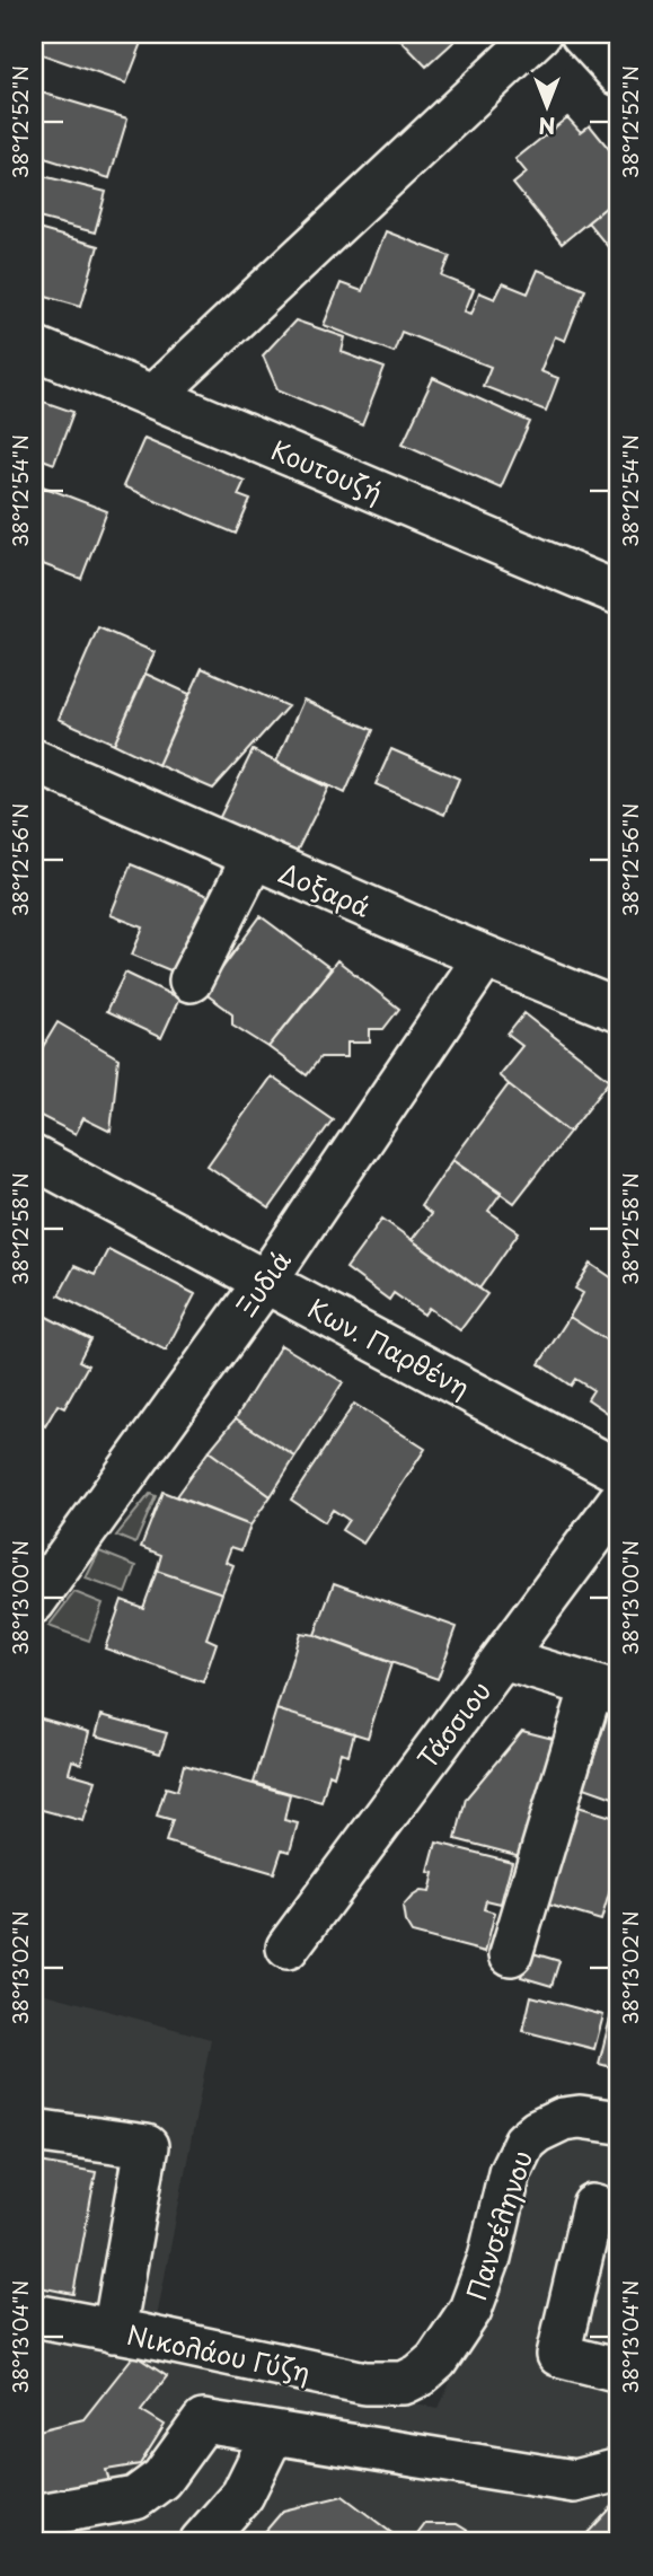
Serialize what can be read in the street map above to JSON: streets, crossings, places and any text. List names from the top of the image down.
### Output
{
  "streets": {
    "street": [
      "Κουτουζή",
      "Δοξαρά",
      "Ξυδιά",
      "Κων. Παρθένη",
      "Τάσσιου",
      "Πανσέληνου",
      "Νικολάου Γύζη"
    ]
  },
  "crossings": [
    ["Δοξαρά", "Ξυδιά"],
    ["Ξυδιά", "Κων. Παρθένη"],
    ["Πανσέληνου", "Νικολάου Γύζη"]
  ],
  "north": "bottom",
  "coordinates": [
    "38°12'52\"N",
    "38°12'54\"N",
    "38°12'56\"N",
    "38°12'58\"N",
    "38°13'00\"N",
    "38°13'02\"N",
    "38°13'04\"N"
  ]
}
